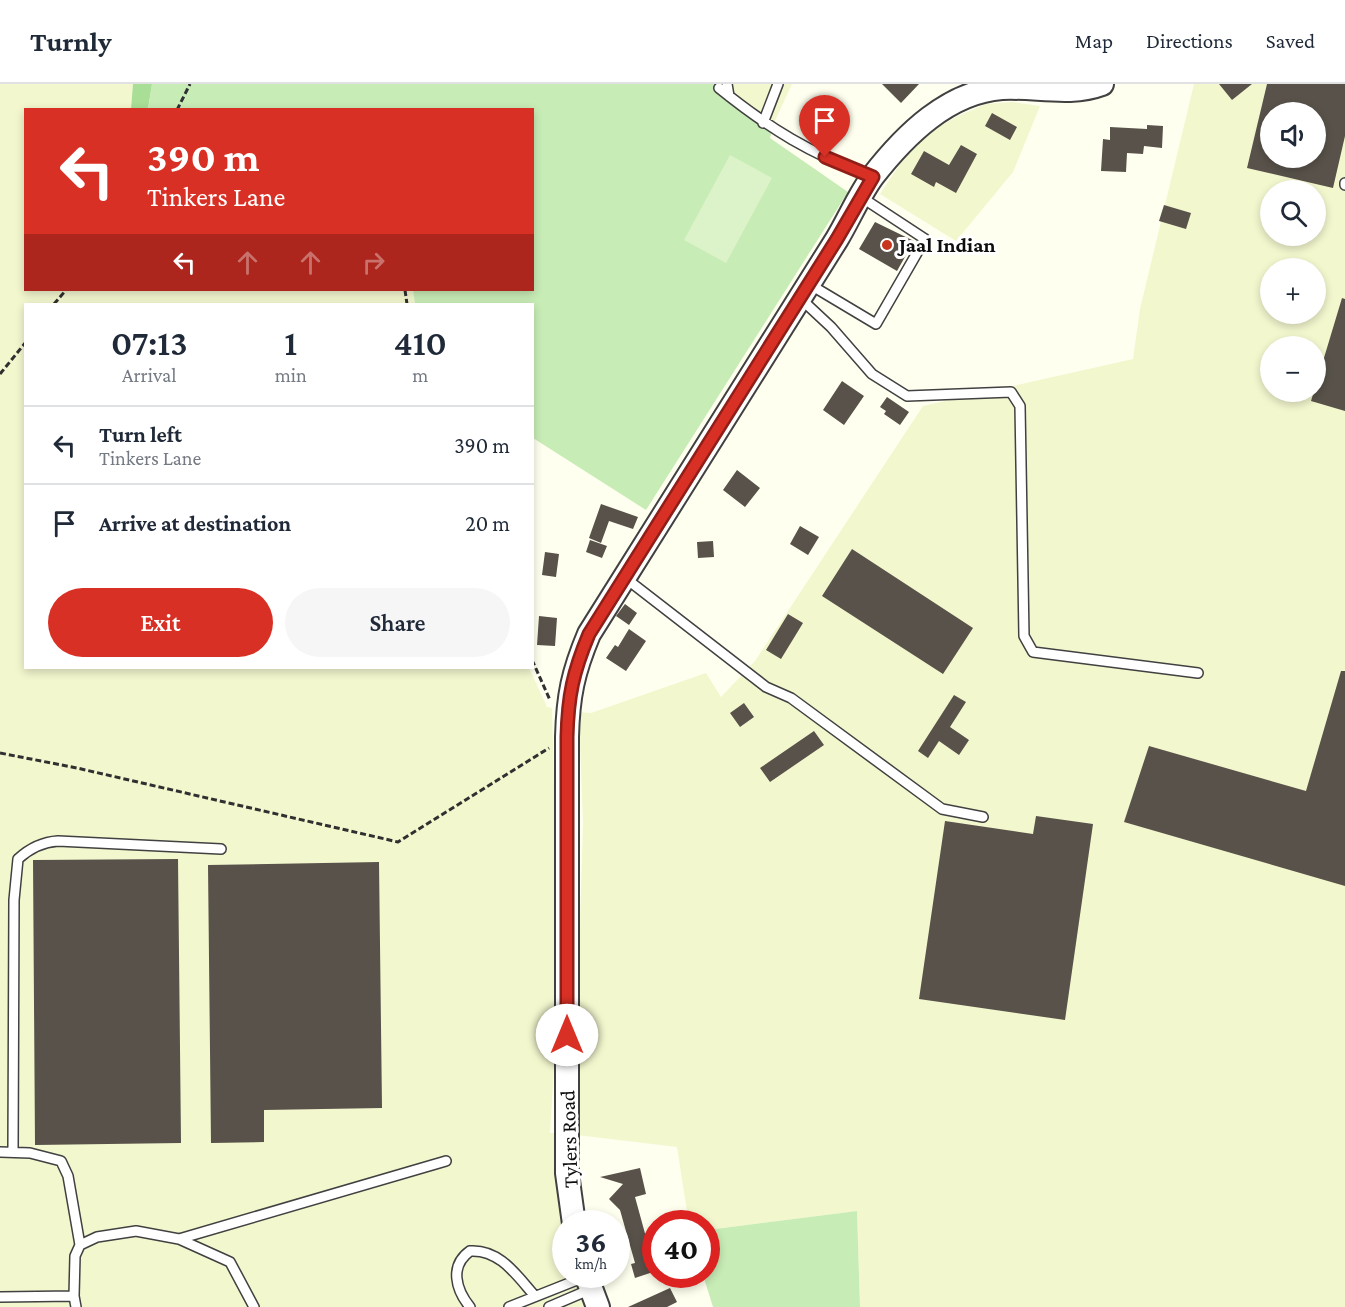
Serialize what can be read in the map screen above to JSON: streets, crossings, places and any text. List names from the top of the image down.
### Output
{
  "streets": {
    "street": ["Tylers Road"]
  },
  "places": ["Jaal Indian"],
  "page": {
    "header": "Turnly",
    "nav": ["Map", "Directions", "Saved"],
    "map_buttons": ["+", "−"],
    "turn": ["390 m", "Tinkers Lane"],
    "eta": [
      "07:13",
      "Arrival",
      "1",
      "min",
      "410",
      "m"
    ],
    "list": [
      {
        "name": "Turn left",
        "note": "Tinkers Lane",
        "value": "390 m"
      },
      {
        "name": "Arrive at destination",
        "value": "20 m"
      }
    ],
    "buttons": ["Exit", "Share"],
    "speed": "36 km/h",
    "limit": "40"
  }
}
